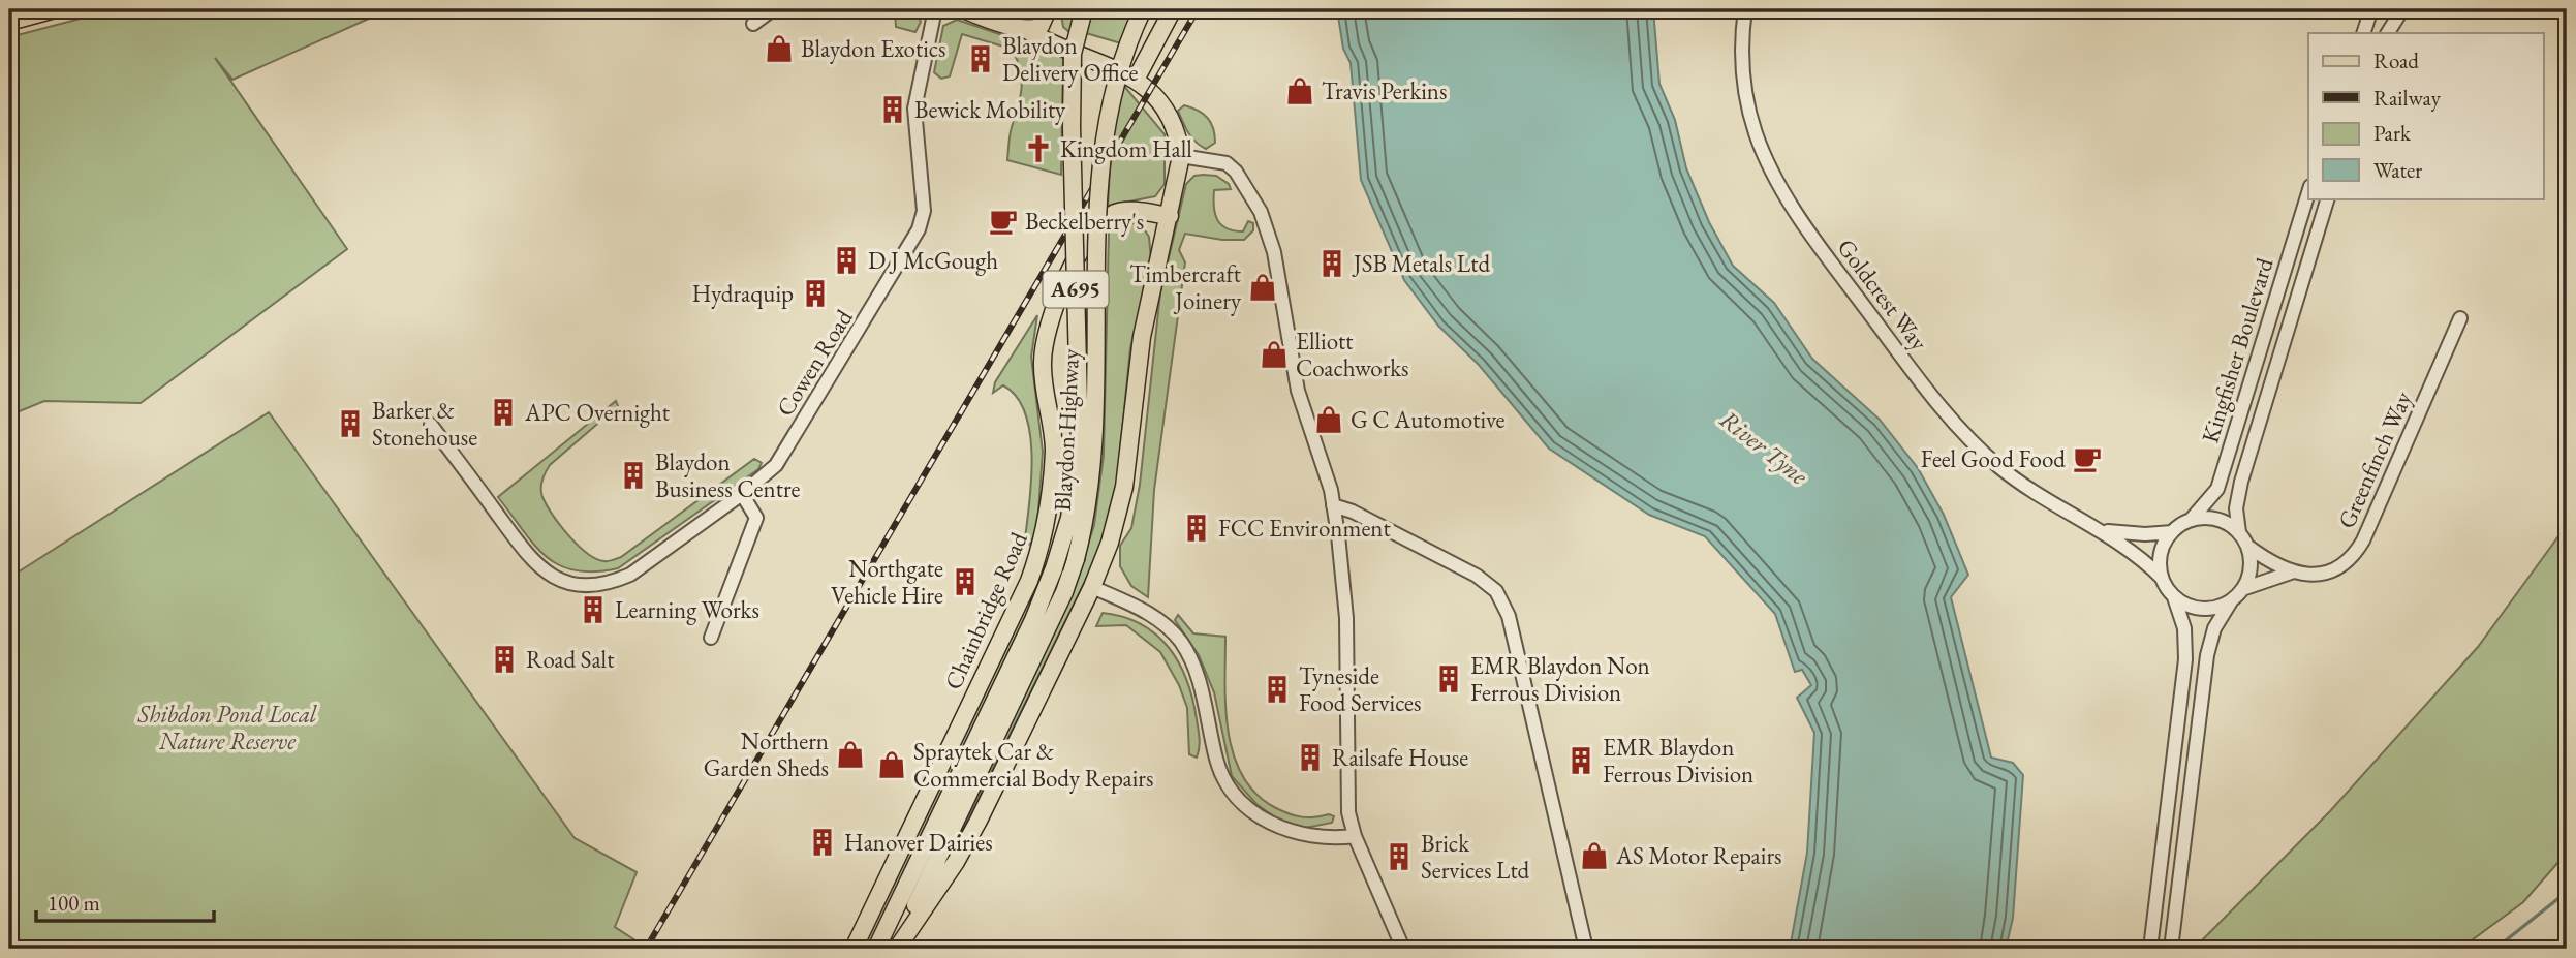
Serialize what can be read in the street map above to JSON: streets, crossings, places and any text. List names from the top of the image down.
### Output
{
  "streets": {
    "main road": ["A695", "Blaydon Highway", "Chainbridge Road"],
    "street": [
      "Goldcrest Way",
      "Kingfisher Boulevard",
      "Cowen Road",
      "Greenfinch Way"
    ]
  },
  "crossings": [
    ["Kingfisher Boulevard", "Greenfinch Way"]
  ],
  "water": ["River Tyne"],
  "parks": ["Shibdon Pond Local Nature Reserve"],
  "places": {
    "shop": [
      "Blaydon Exotics",
      "Travis Perkins",
      "Timbercraft Joinery",
      "Elliott Coachworks",
      "G C Automotive",
      "Northern Garden Sheds",
      "Spraytek Car & Commercial Body Repairs",
      "AS Motor Repairs"
    ],
    "building": [
      "Blaydon Delivery Office",
      "Bewick Mobility",
      "D J McGough",
      "JSB Metals Ltd",
      "Hydraquip",
      "APC Overnight",
      "Barker & Stonehouse",
      "Blaydon Business Centre",
      "FCC Environment",
      "Northgate Vehicle Hire",
      "Learning Works",
      "Road Salt",
      "EMR Blaydon Non Ferrous Division",
      "Tyneside Food Services",
      "Railsafe House",
      "EMR Blaydon Ferrous Division",
      "Hanover Dairies",
      "Brick Services Ltd"
    ],
    "church": ["Kingdom Hall"],
    "cafe": ["Beckelberry's", "Feel Good Food"]
  },
  "legend": [
    "Road",
    "Railway",
    "Park",
    "Water"
  ],
  "scale_bar": "100 m"
}
